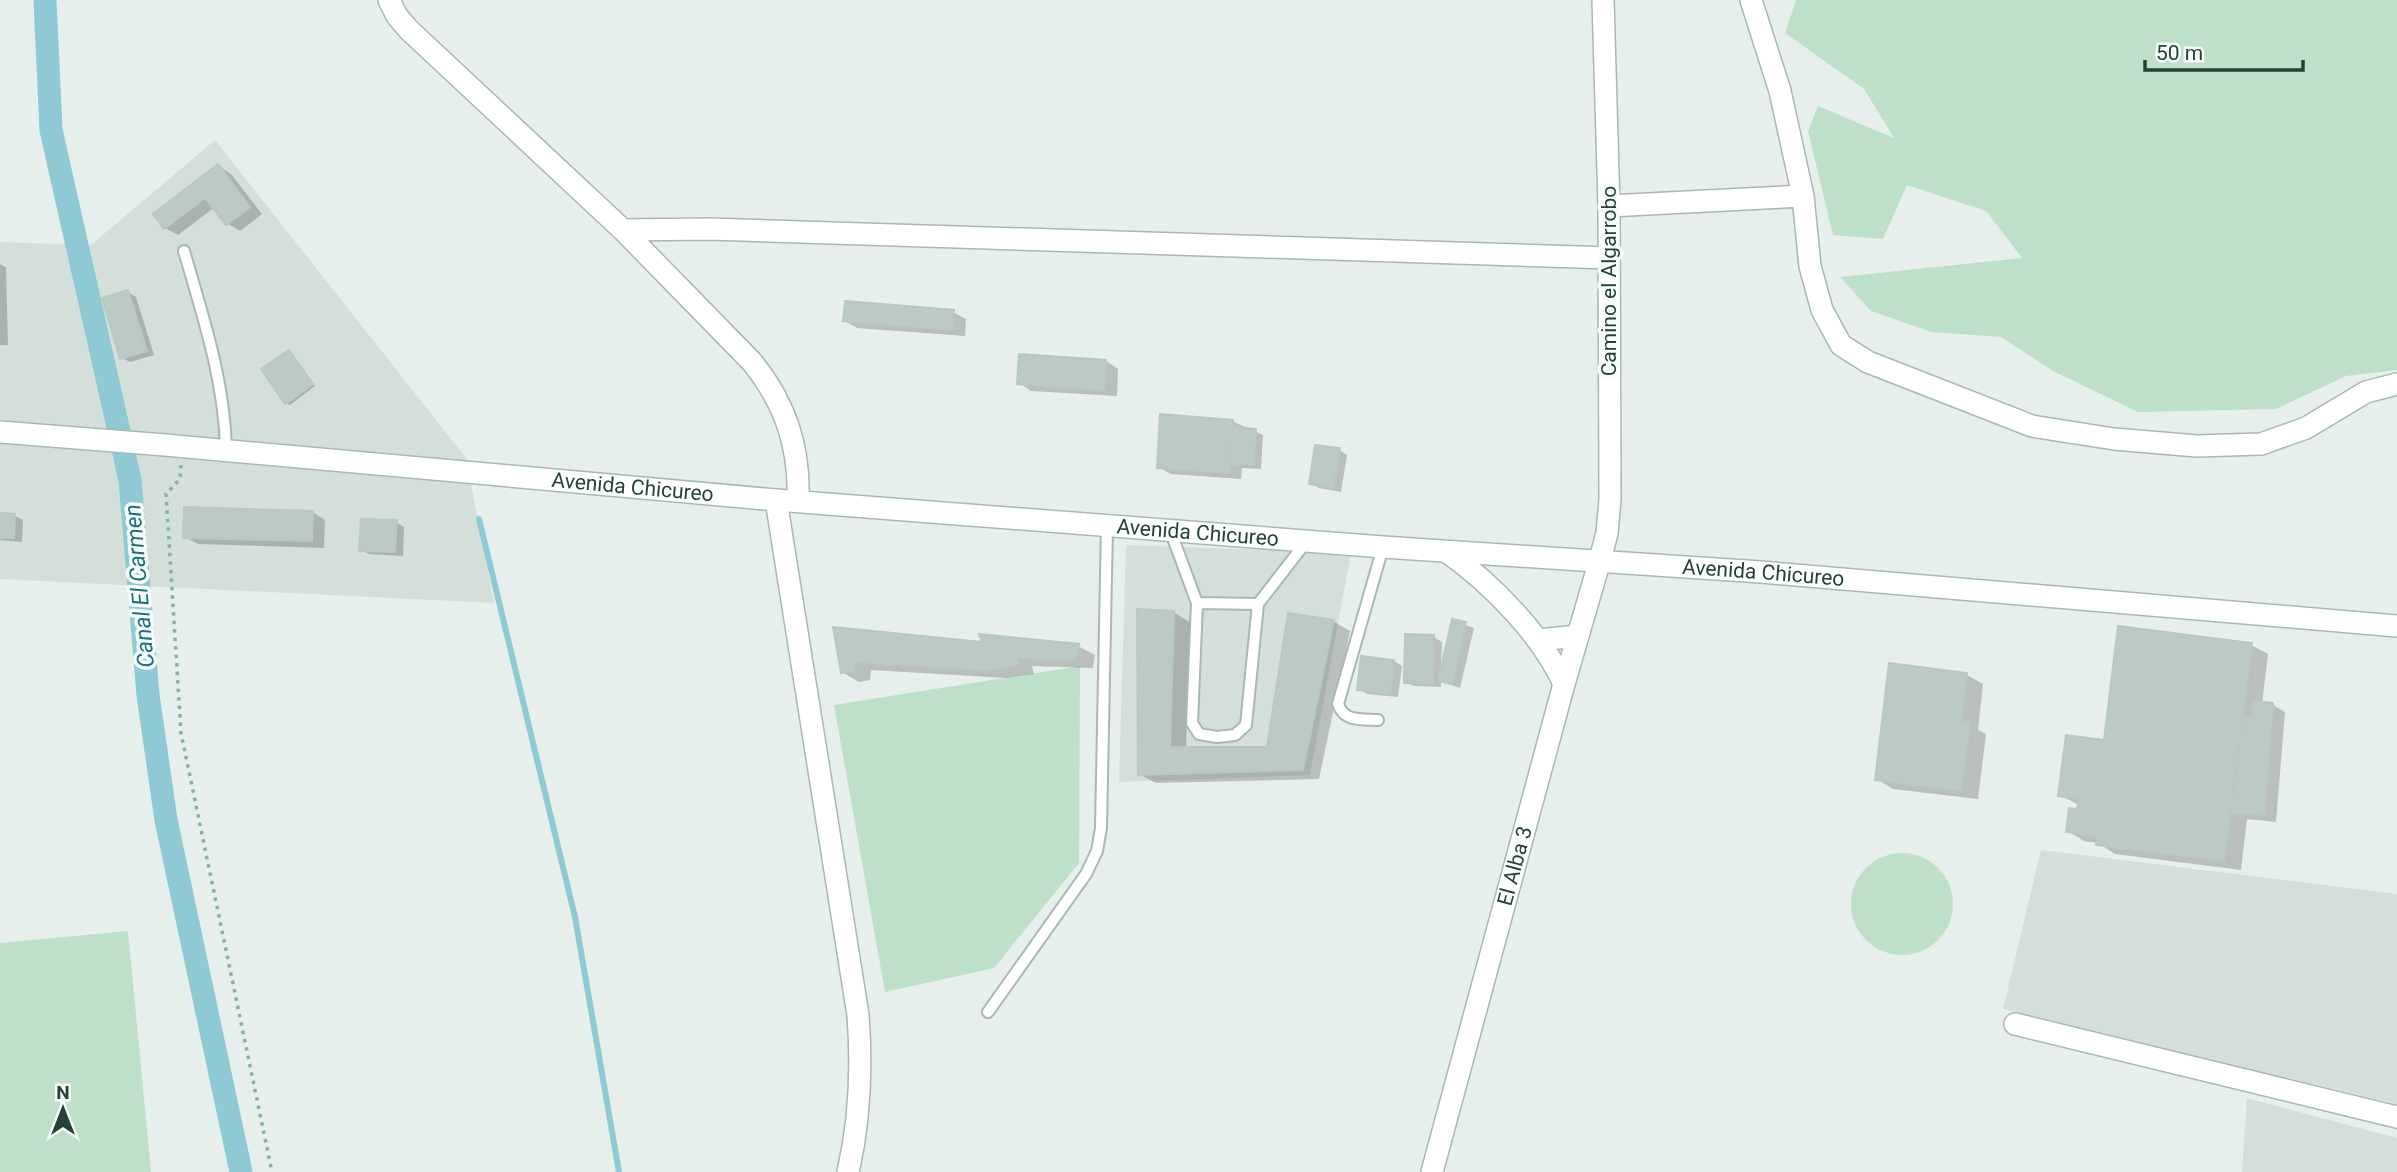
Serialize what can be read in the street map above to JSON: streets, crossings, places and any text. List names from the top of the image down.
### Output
{
  "streets": {
    "street": ["Camino el Algarrobo", "Avenida Chicureo", "El Alba 3"]
  },
  "crossings": [
    ["Camino el Algarrobo", "Avenida Chicureo"],
    ["Camino el Algarrobo", "El Alba 3"],
    ["Avenida Chicureo", "El Alba 3"]
  ],
  "water": ["Canal El Carmen"],
  "scale_bar": "50 m",
  "north": "top"
}
